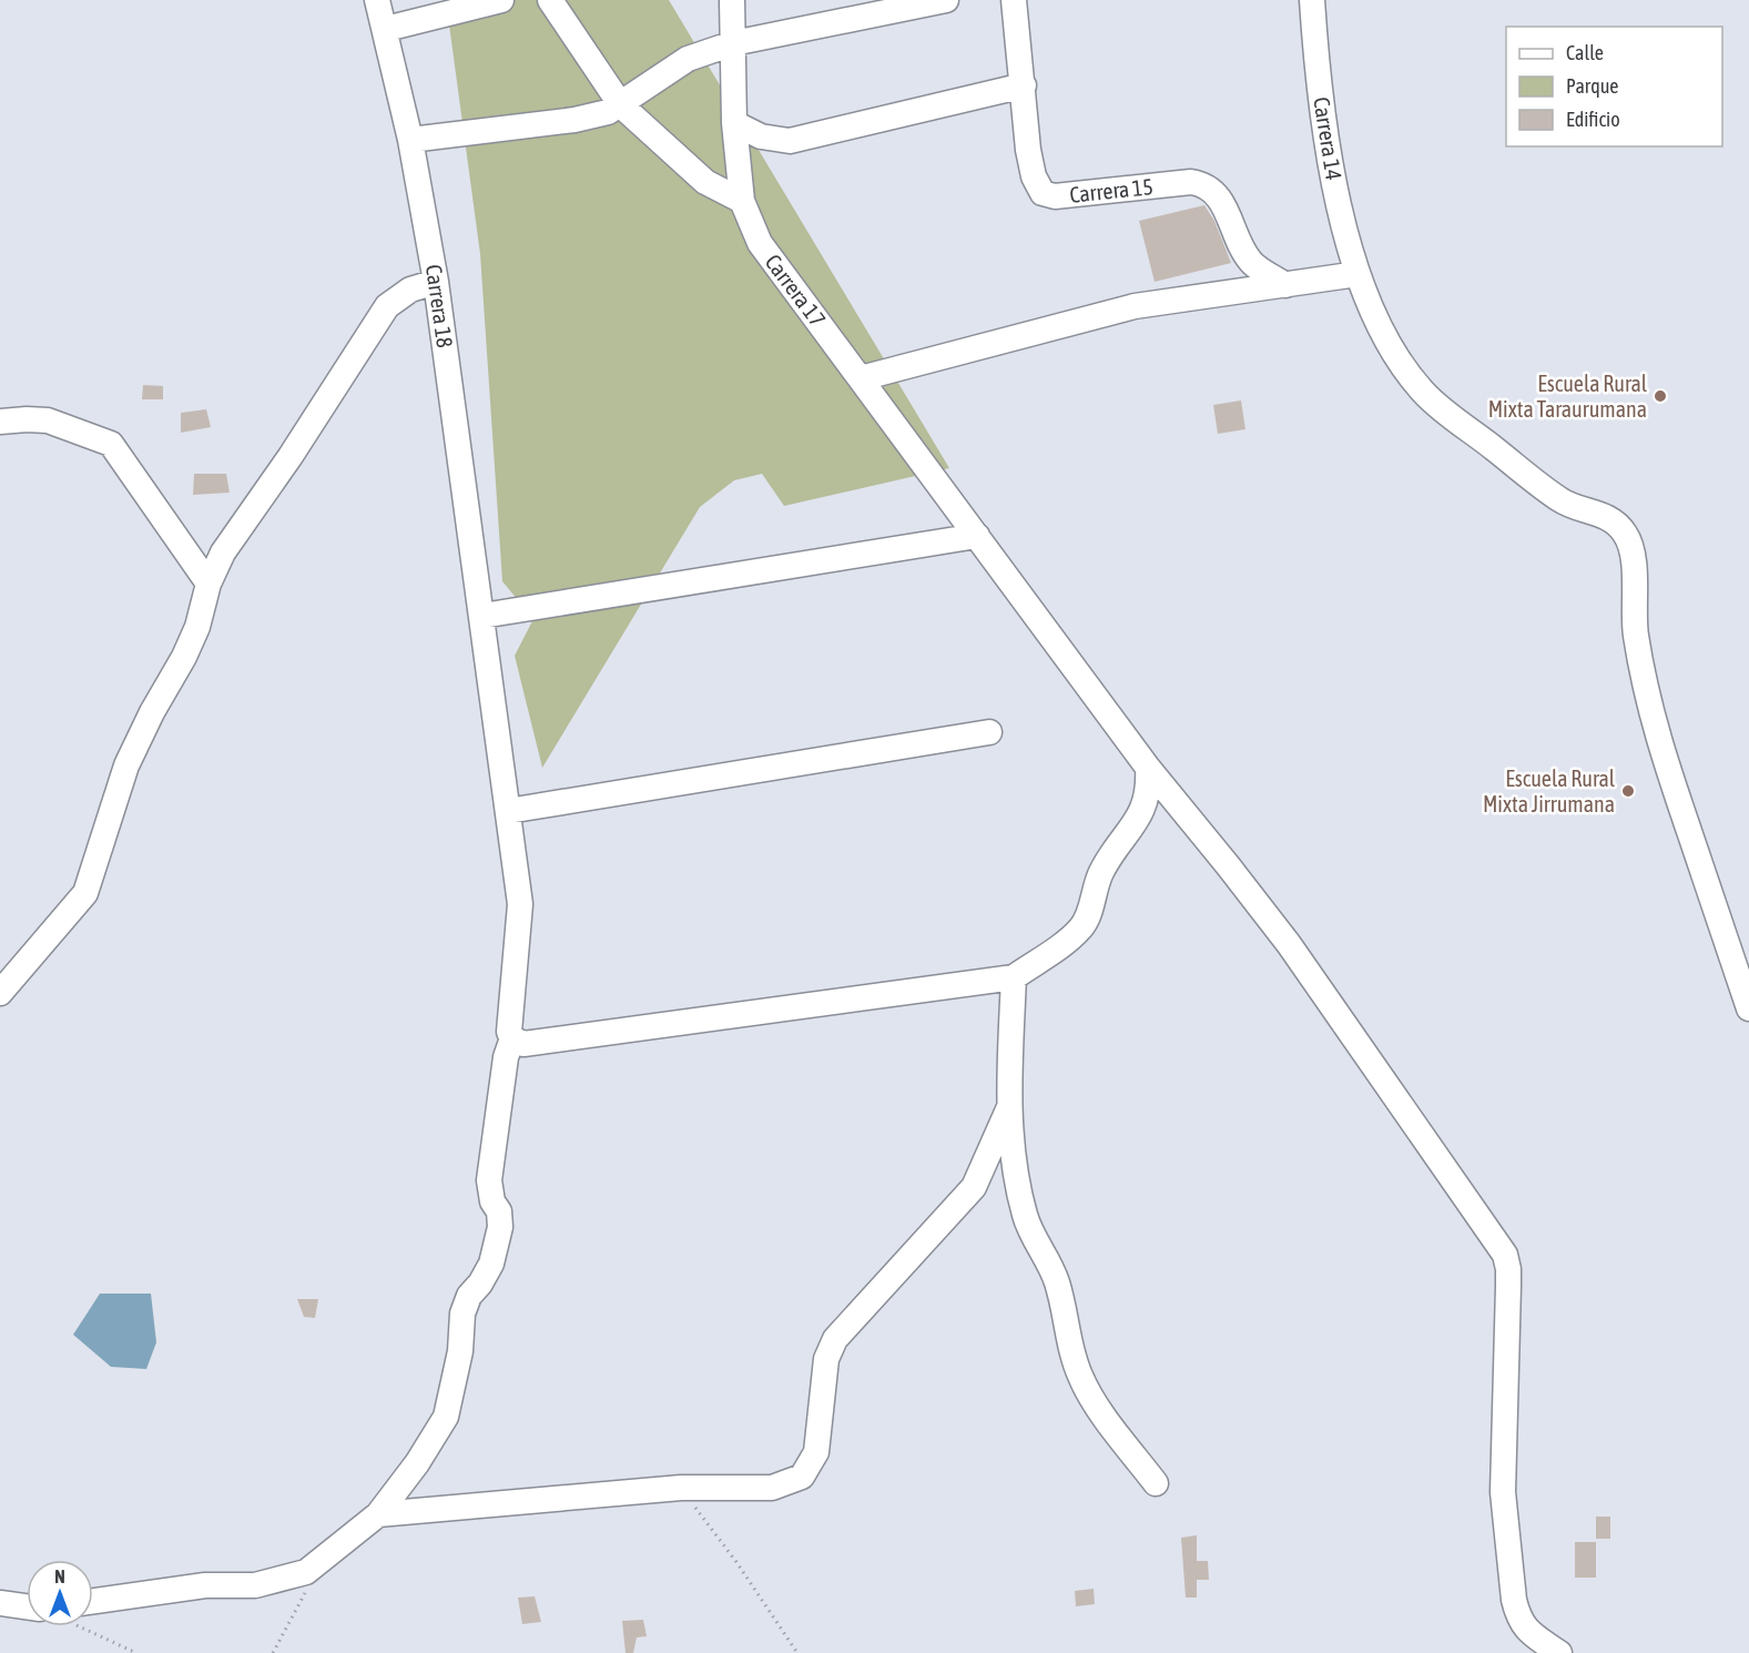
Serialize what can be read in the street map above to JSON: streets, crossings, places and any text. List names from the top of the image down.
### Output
{
  "streets": {
    "street": [
      "Carrera 14",
      "Carrera 15",
      "Carrera 17",
      "Carrera 18"
    ]
  },
  "places": ["Escuela Rural Mixta Taraurumana", "Escuela Rural Mixta Jirrumana"],
  "legend": ["Calle", "Parque", "Edificio"],
  "north": "top"
}
